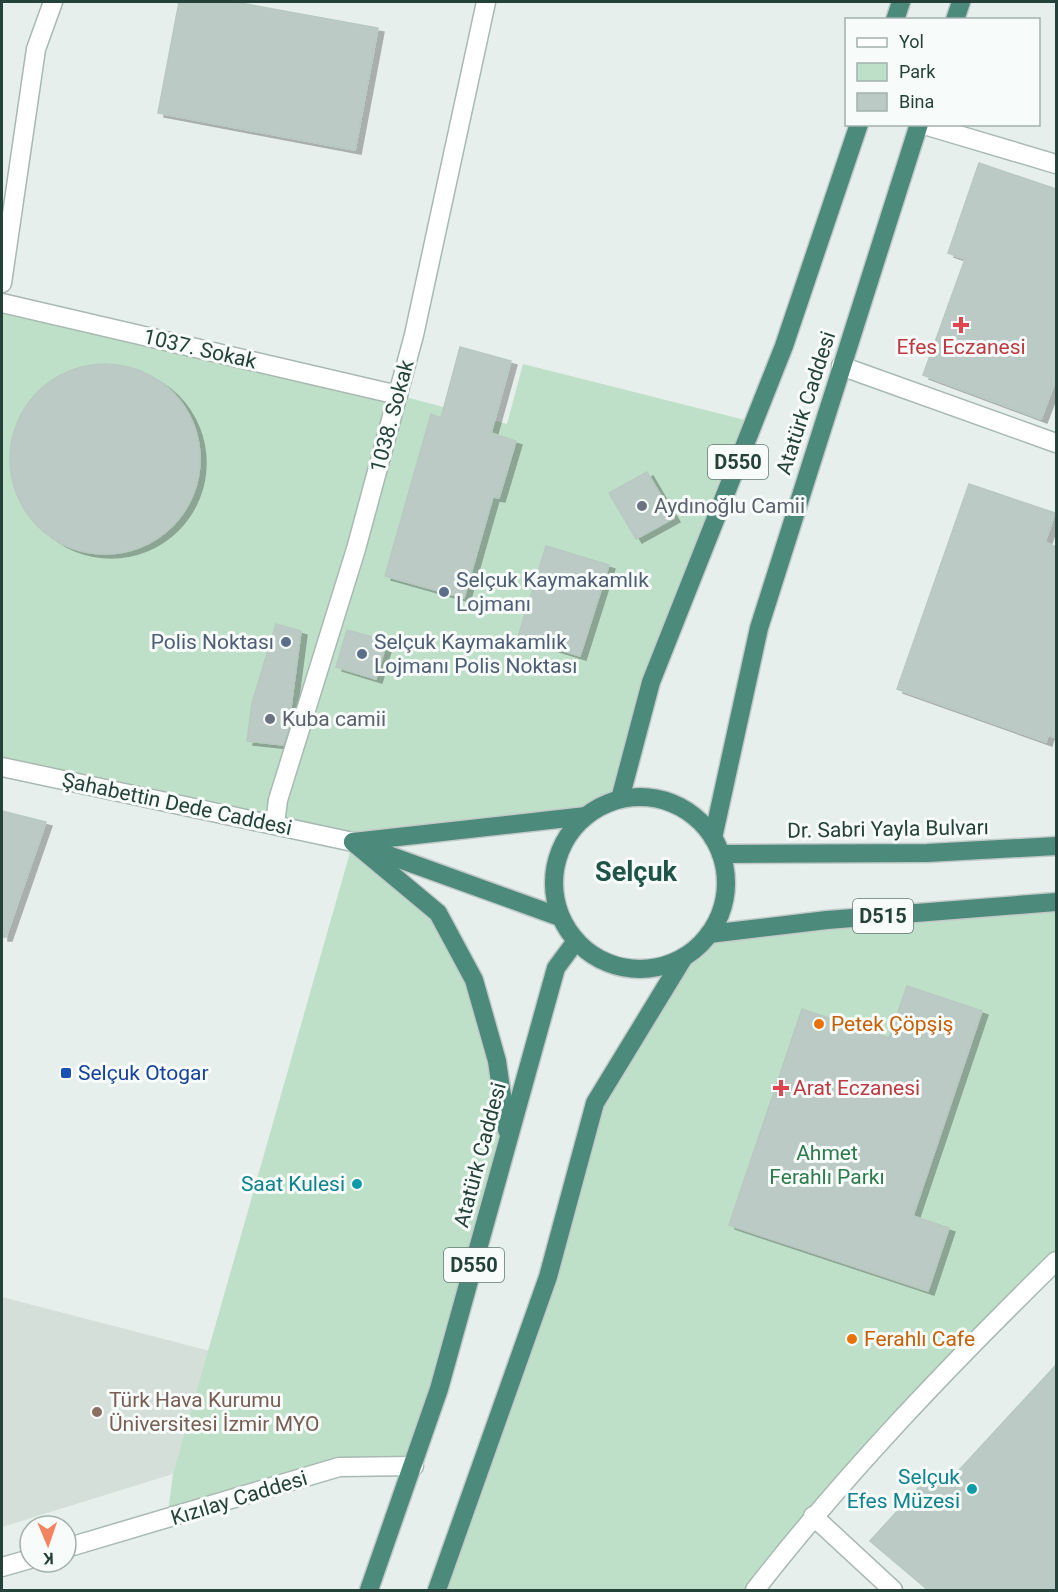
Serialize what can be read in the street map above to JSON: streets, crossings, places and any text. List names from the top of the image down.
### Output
{
  "streets": {
    "highway": [
      "Atatürk Caddesi",
      "D550",
      "Dr. Sabri Yayla Bulvarı",
      "D515"
    ],
    "street": [
      "1037. Sokak",
      "1038. Sokak",
      "Şahabettin Dede Caddesi",
      "Kızılay Caddesi"
    ]
  },
  "crossings": [
    ["1037. Sokak", "1038. Sokak"],
    ["Atatürk Caddesi", "Dr. Sabri Yayla Bulvarı"],
    ["Atatürk Caddesi", "D515"],
    ["Atatürk Caddesi", "Kızılay Caddesi"],
    ["1038. Sokak", "Şahabettin Dede Caddesi"],
    ["Dr. Sabri Yayla Bulvarı", "D515"]
  ],
  "districts": ["Selçuk"],
  "parks": ["Ahmet Ferahlı Parkı"],
  "places": {
    "health": ["Efes Eczanesi", "Arat Eczanesi"],
    "other": [
      "Aydınoğlu Camii",
      "Selçuk Kaymakamlık Lojmanı",
      "Polis Noktası",
      "Selçuk Kaymakamlık Lojmanı Polis Noktası",
      "Kuba camii",
      "Petek Çöpşiş",
      "Saat Kulesi",
      "Ferahlı Cafe",
      "Türk Hava Kurumu Üniversitesi İzmir MYO",
      "Selçuk Efes Müzesi"
    ],
    "transit": ["Selçuk Otogar"]
  },
  "legend": ["Yol", "Park", "Bina"],
  "north": "bottom"
}
